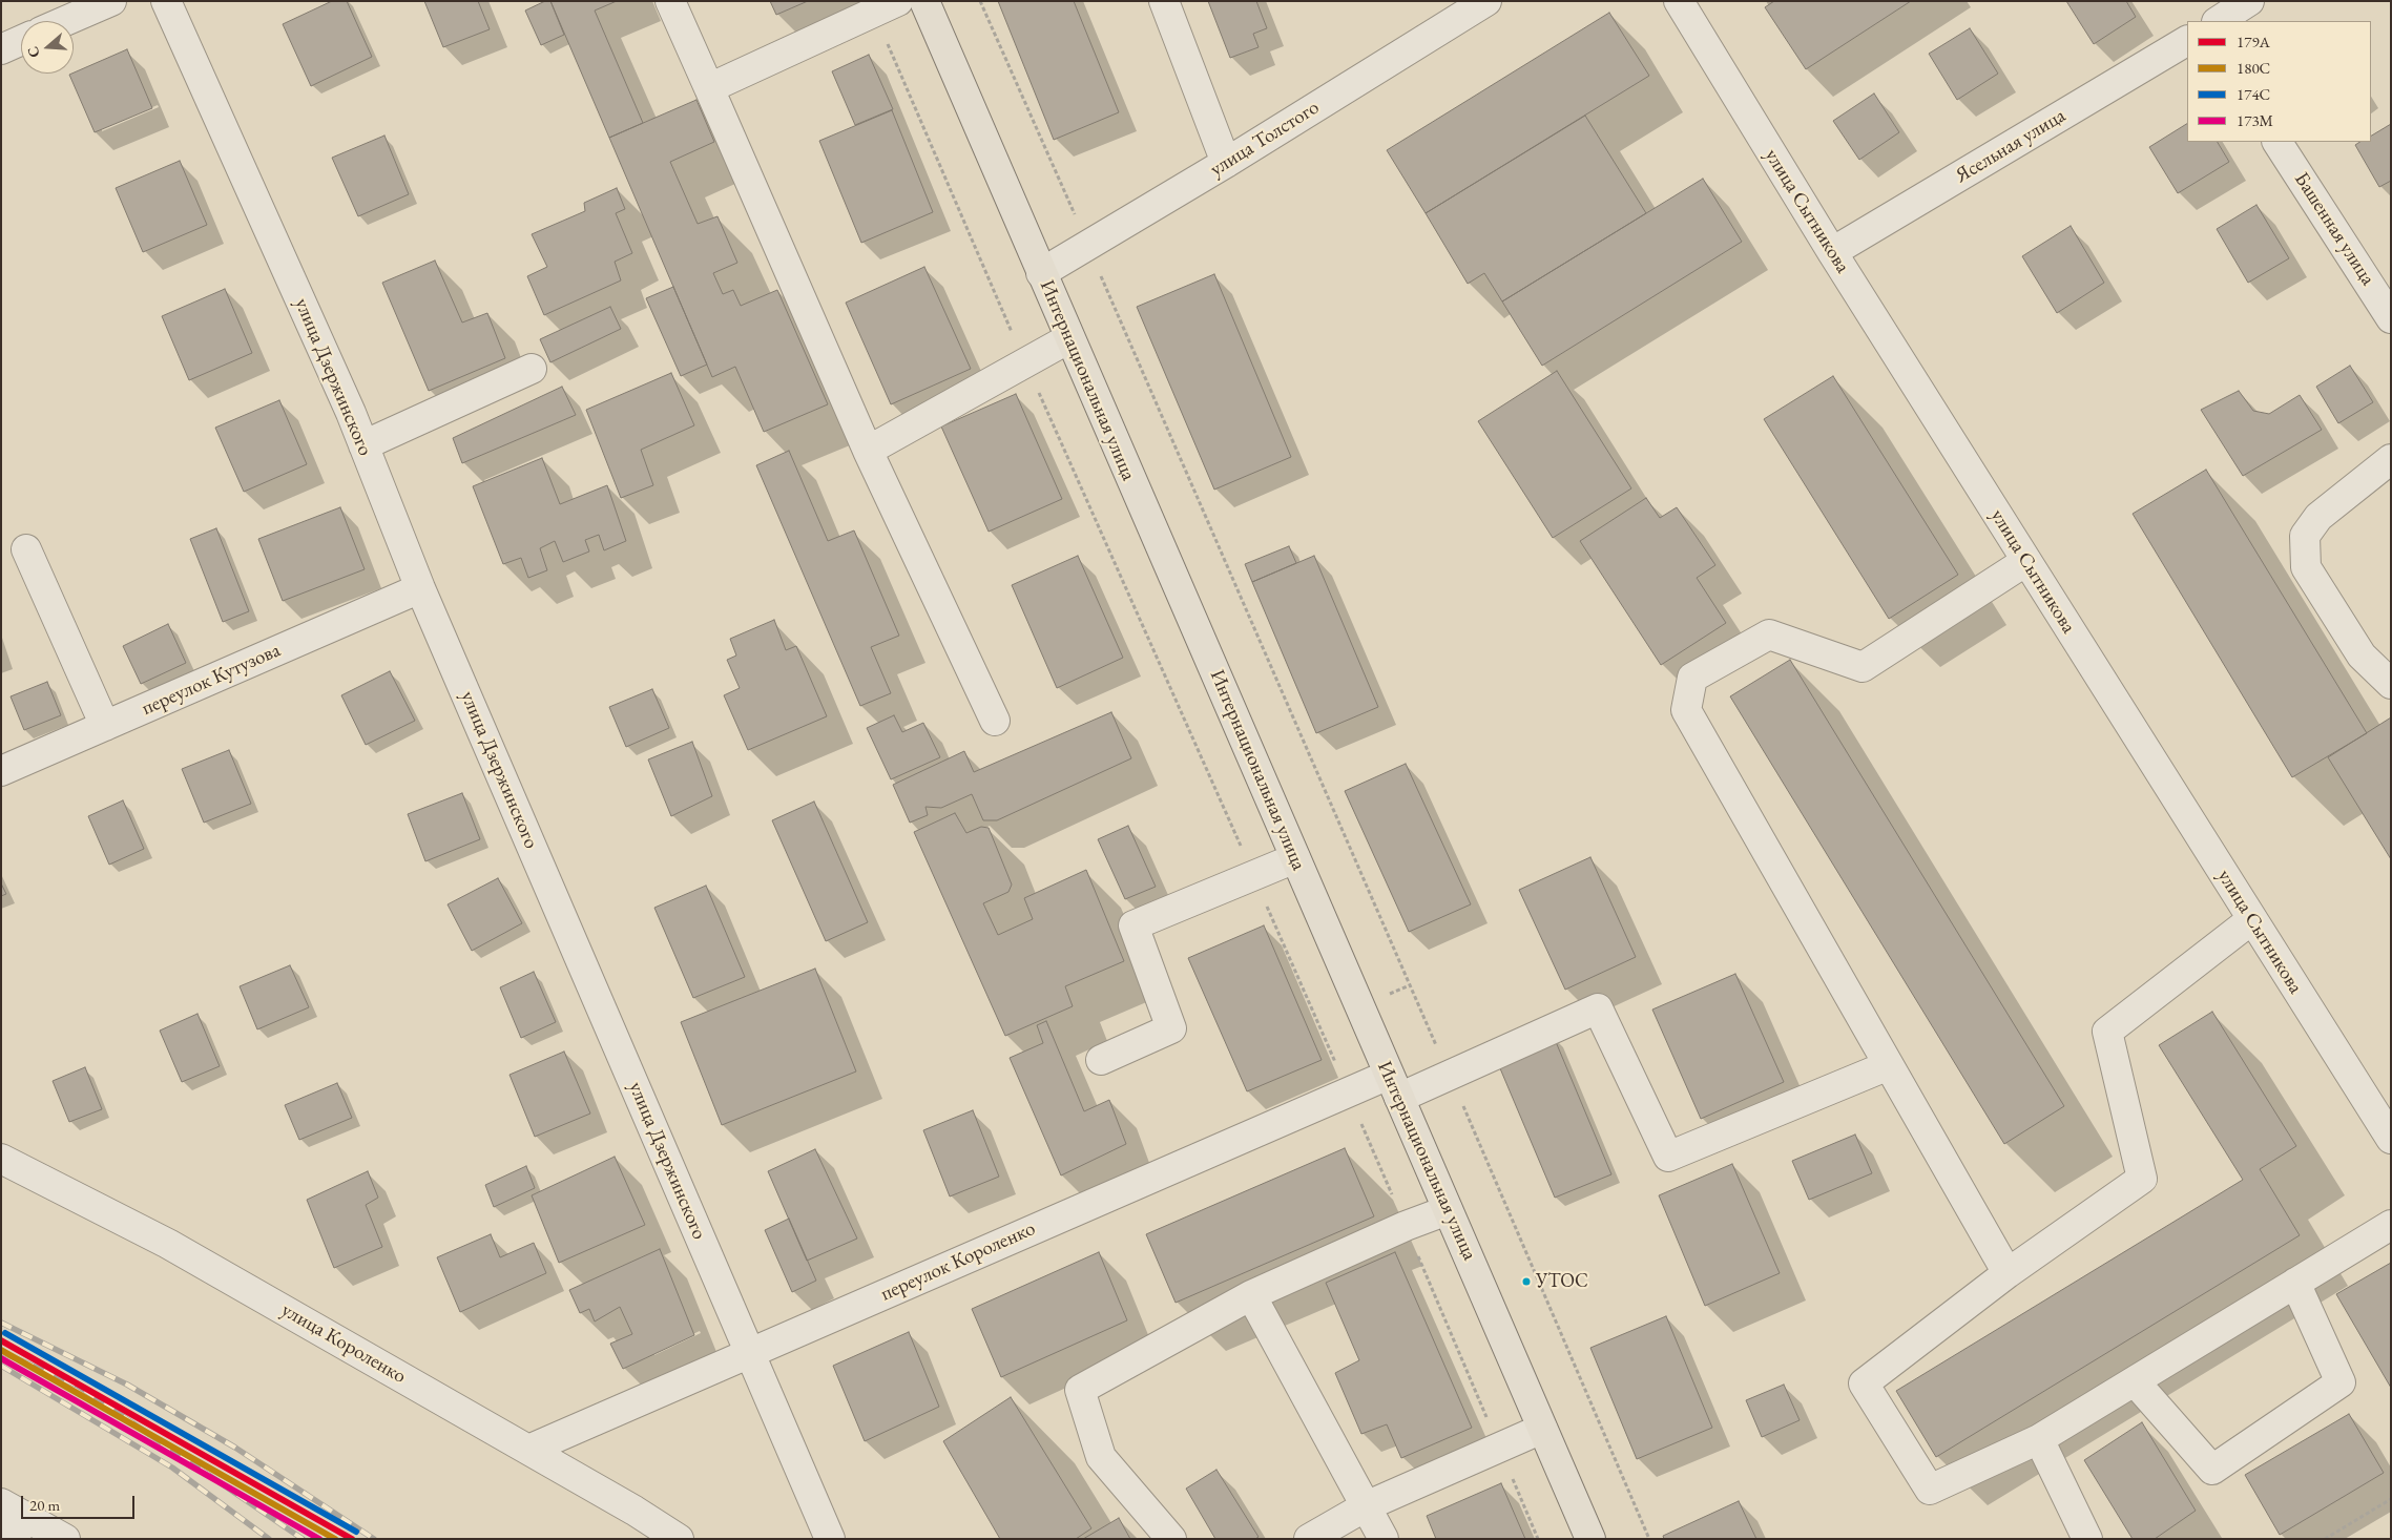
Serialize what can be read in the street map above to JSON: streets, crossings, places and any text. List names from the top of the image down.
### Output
{
  "streets": {
    "main road": ["Интернациональная улица"],
    "street": [
      "улица Толстого",
      "Ясельная улица",
      "улица Сытникова",
      "Башенная улица",
      "улица Дзержинского",
      "переулок Кутузова",
      "переулок Короленко",
      "улица Короленко"
    ]
  },
  "crossings": [
    ["улица Толстого", "Интернациональная улица"],
    ["Ясельная улица", "улица Сытникова"],
    ["улица Дзержинского", "переулок Кутузова"],
    ["улица Дзержинского", "переулок Короленко"],
    ["Интернациональная улица", "переулок Короленко"],
    ["переулок Короленко", "улица Короленко"]
  ],
  "places": ["УТОС"],
  "lines": [
    "transit line 174С",
    "transit line 179А",
    "transit line 180С",
    "transit line 173М"
  ],
  "legend": [
    "179А",
    "180С",
    "174С",
    "173М"
  ],
  "scale_bar": "20 m",
  "north": "left"
}
